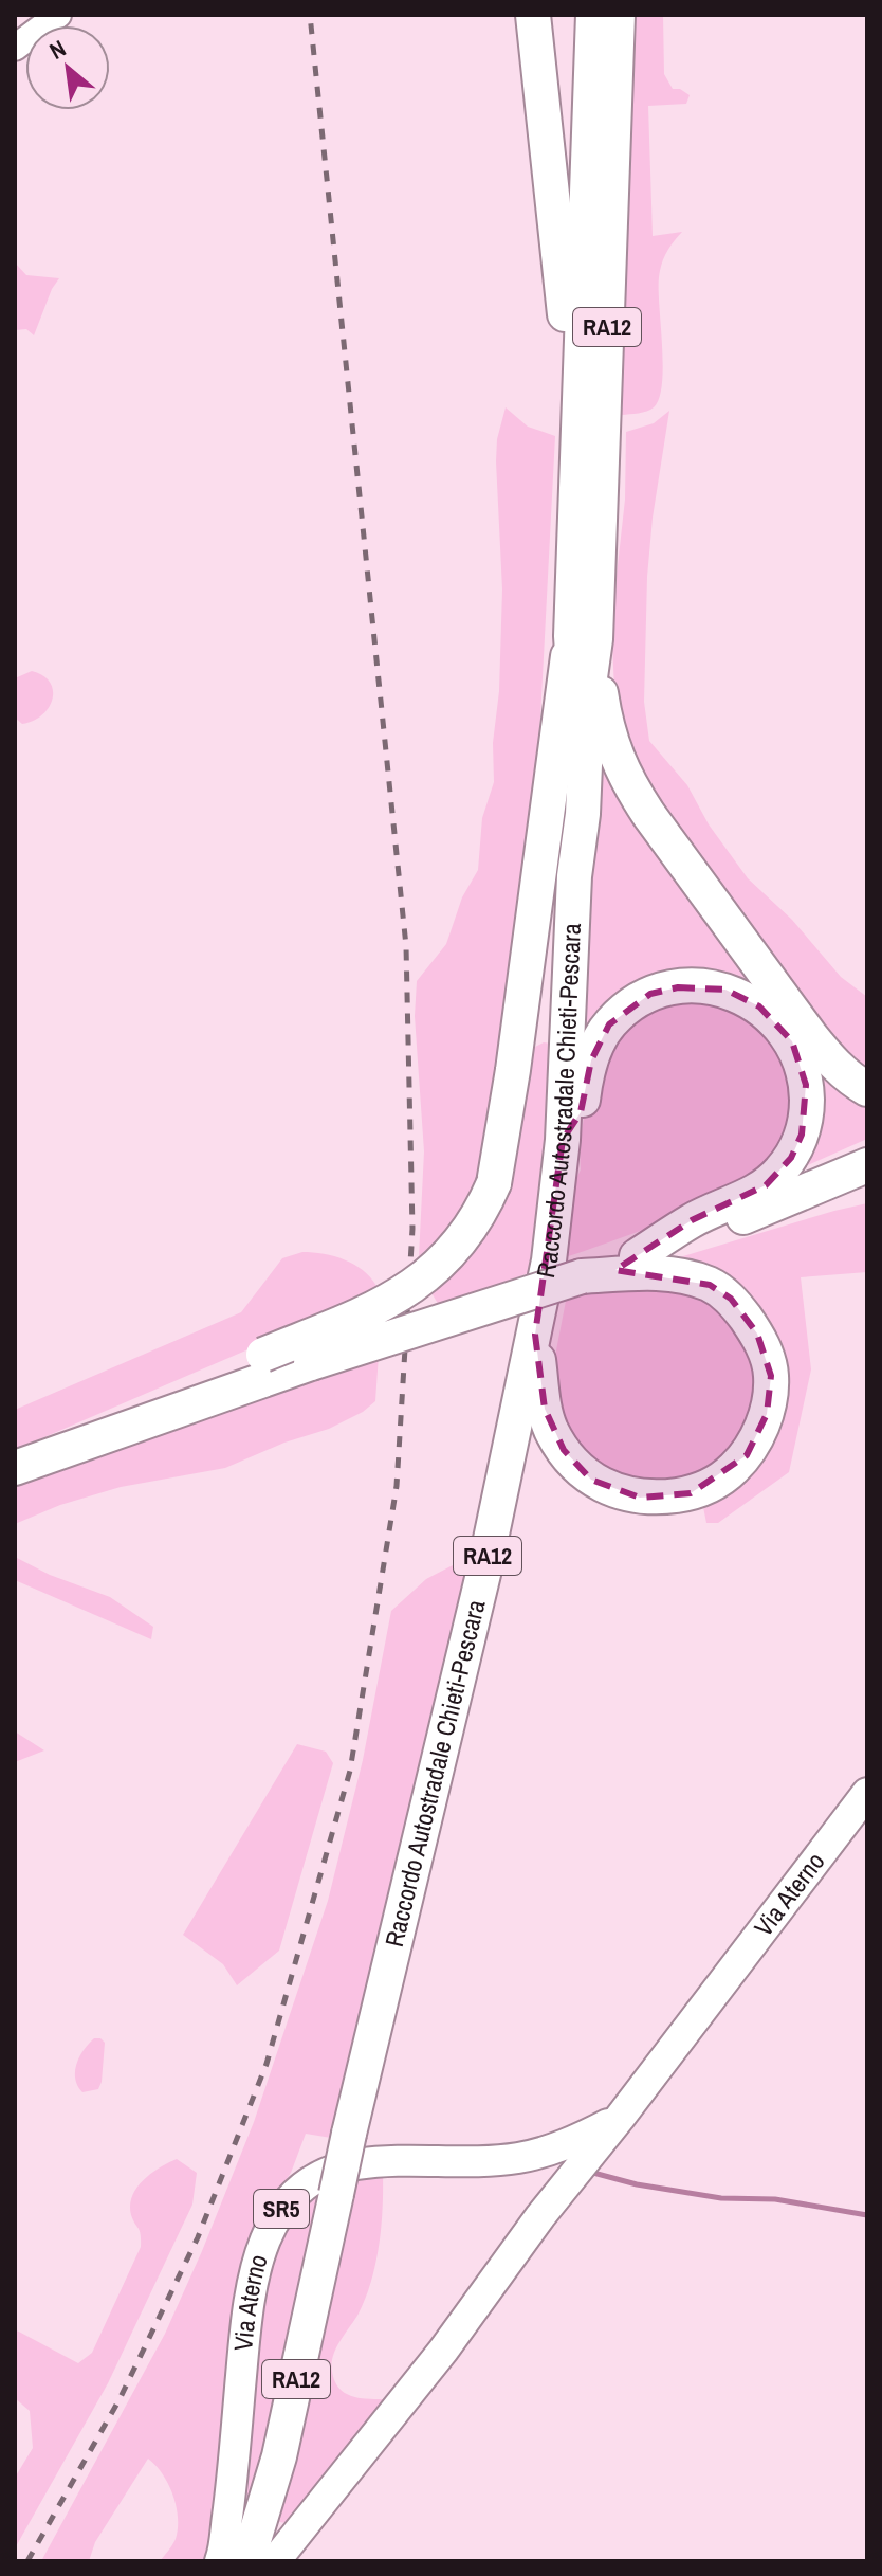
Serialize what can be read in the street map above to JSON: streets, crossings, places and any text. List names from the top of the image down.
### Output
{
  "streets": {
    "highway": ["RA12", "Raccordo Autostradale Chieti-Pescara"],
    "main road": ["Via Aterno", "SR5"]
  },
  "north": "top left"
}
